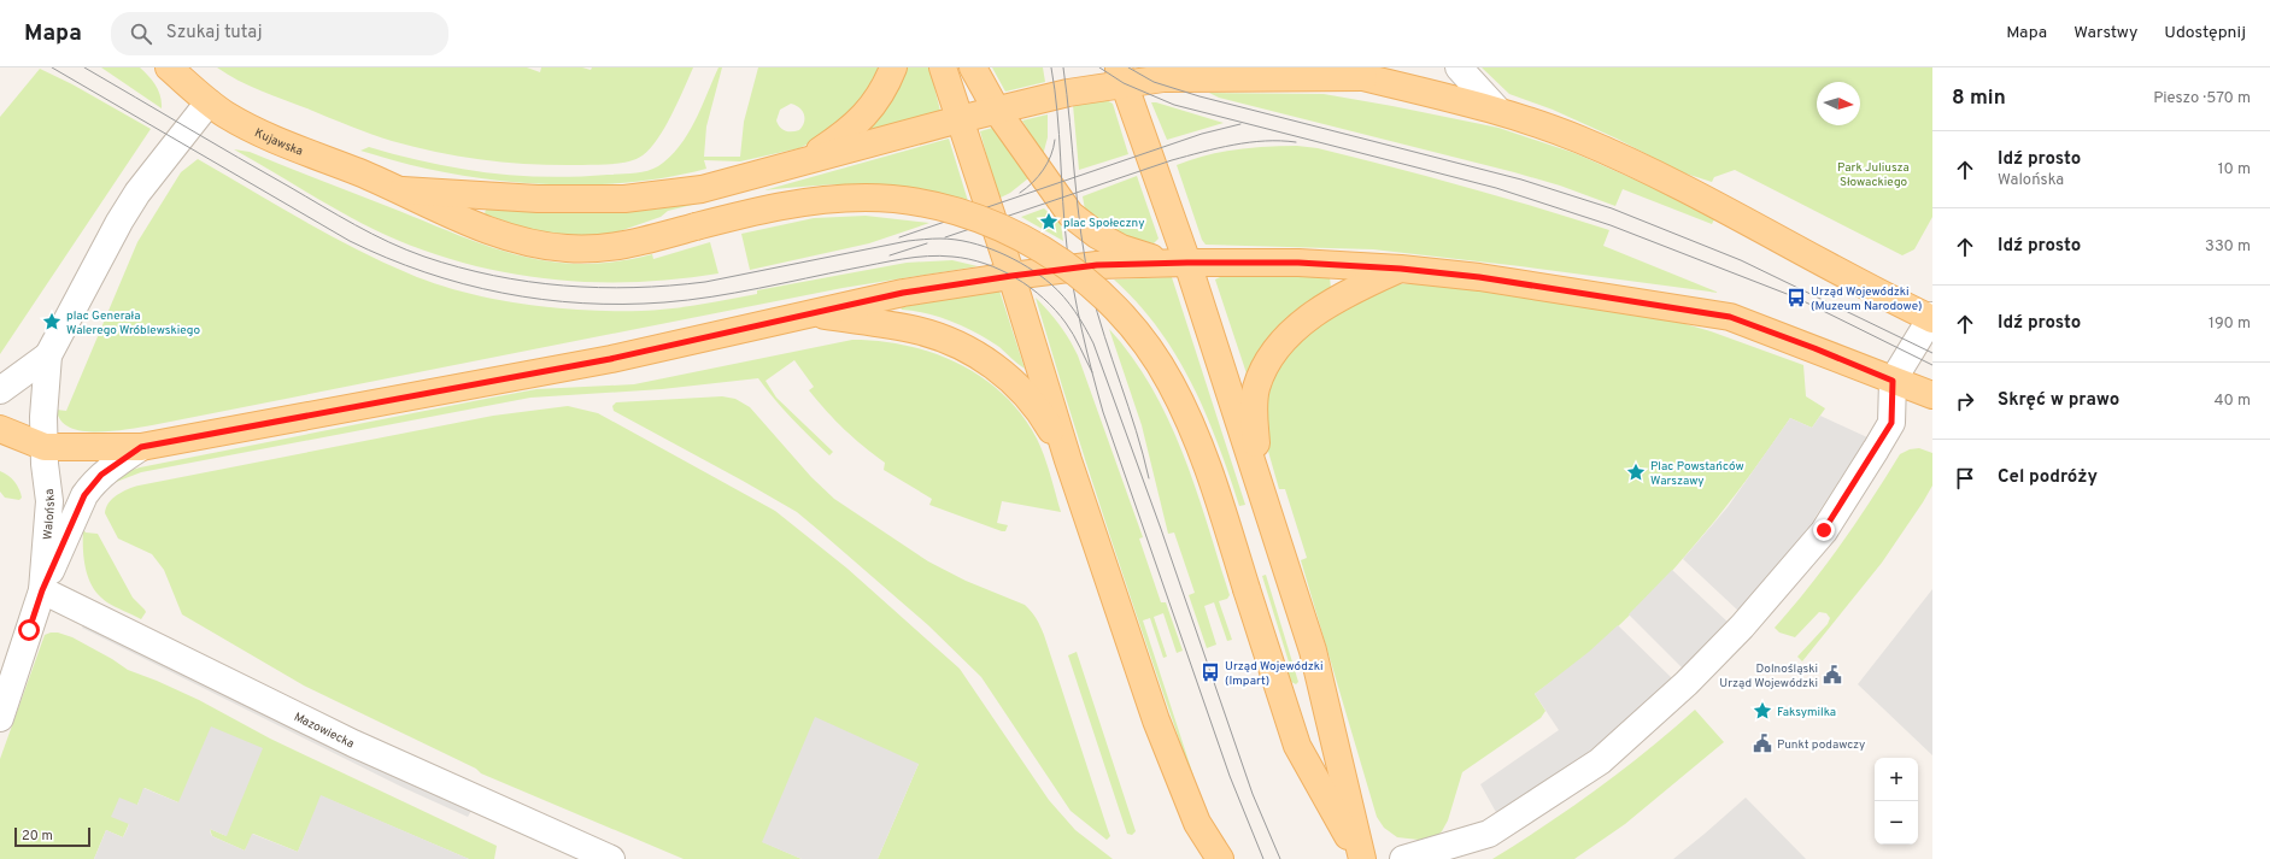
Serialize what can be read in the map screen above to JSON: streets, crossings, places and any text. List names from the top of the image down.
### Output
{
  "streets": {
    "main road": ["Kujawska"],
    "street": ["Walońska", "Mazowiecka"]
  },
  "crossings": [
    ["Walońska", "Mazowiecka"]
  ],
  "parks": ["Park Juliusza Słowackiego"],
  "places": {
    "place": [
      "plac Społeczny",
      "plac Generała Walerego Wróblewskiego",
      "Plac Powstańców Warszawy",
      "Faksymilka"
    ],
    "bus stop": ["Urząd Wojewódzki (Muzeum Narodowe)", "Urząd Wojewódzki (Impart)"],
    "public building": ["Dolnośląski Urząd Wojewódzki", "Punkt podawczy"]
  },
  "scale_bar": "20 m",
  "north": "right",
  "page": {
    "header": "Mapa",
    "search": "Szukaj tutaj",
    "nav": ["Mapa", "Warstwy", "Udostępnij"],
    "heading": ["8 min", "Pieszo · 570 m"],
    "list": [
      ["Idź prosto", "Walońska", "10 m"],
      ["Idź prosto", "330 m"],
      ["Idź prosto", "190 m"],
      ["Skręć w prawo", "40 m"],
      "Cel podróży"
    ],
    "map_buttons": ["+", "−"],
    "scale": "20 m"
  }
}
